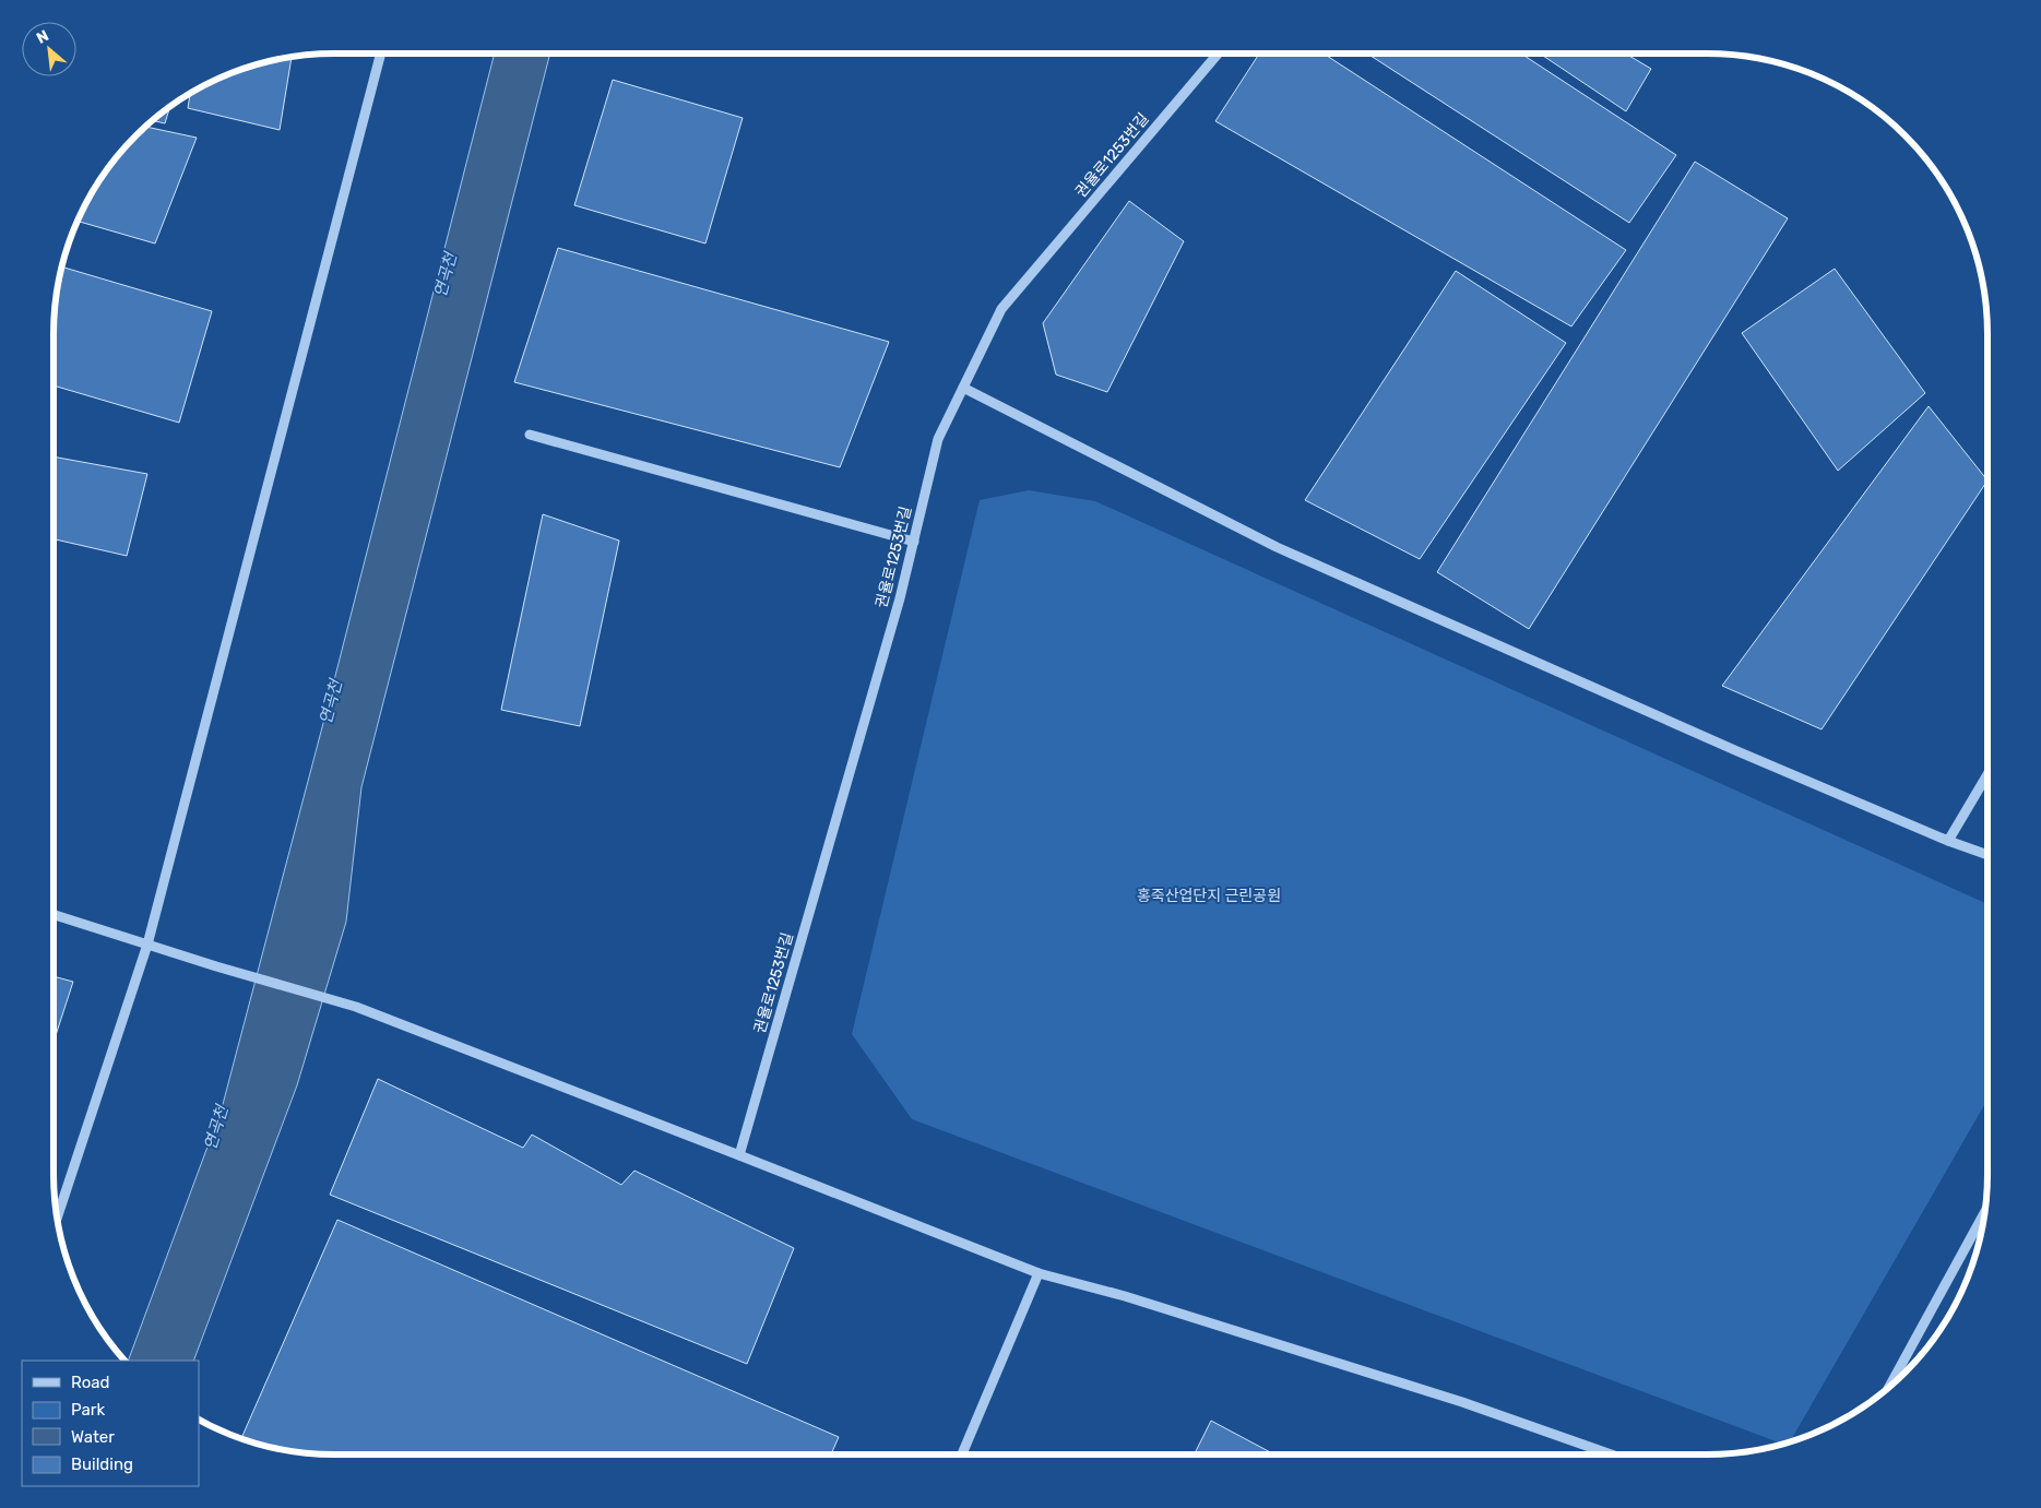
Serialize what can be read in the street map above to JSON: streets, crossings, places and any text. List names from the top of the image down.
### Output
{
  "streets": {
    "lane": ["권율로1253번길"]
  },
  "water": ["연곡천"],
  "parks": ["홍죽산업단지 근린공원"],
  "legend": [
    "Road",
    "Park",
    "Water",
    "Building"
  ],
  "north": "top left"
}
